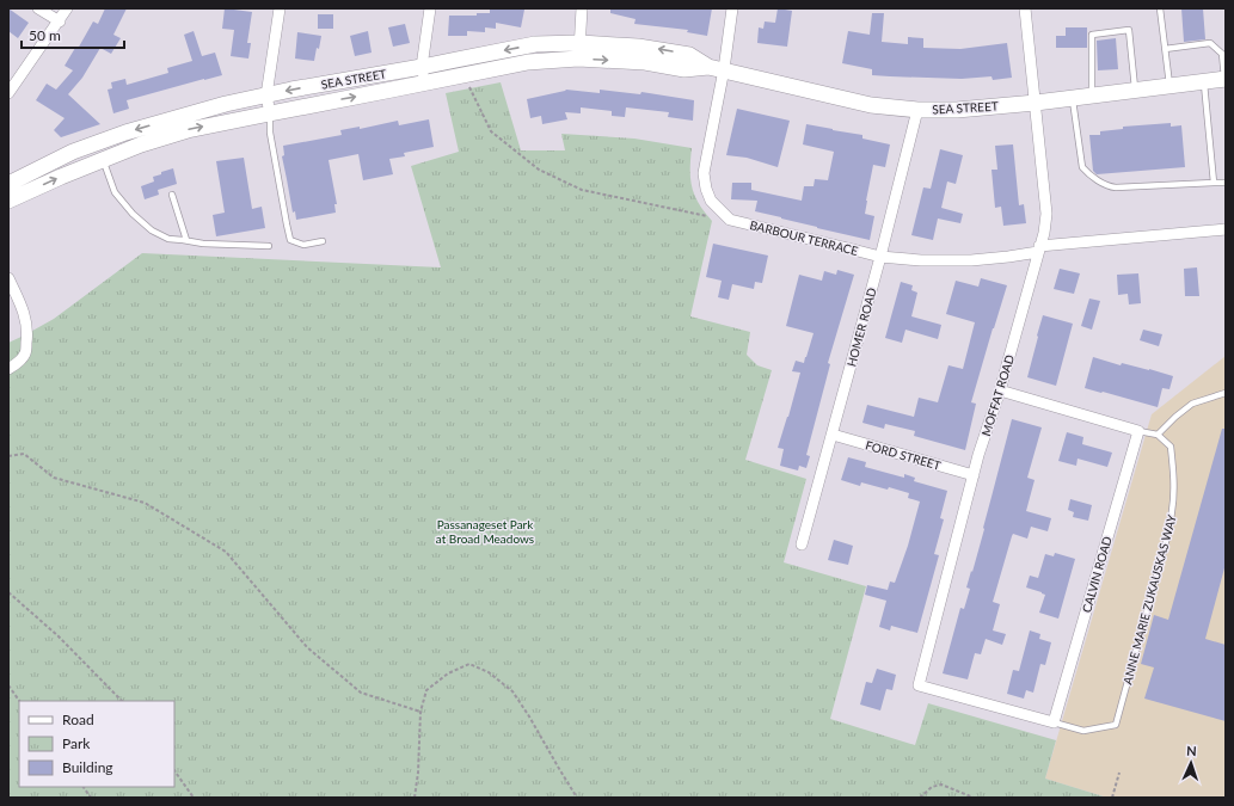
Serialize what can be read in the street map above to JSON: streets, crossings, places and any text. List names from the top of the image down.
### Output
{
  "streets": {
    "main road": ["SEA STREET"],
    "street": [
      "BARBOUR TERRACE",
      "HOMER ROAD",
      "MOFFAT ROAD",
      "FORD STREET",
      "CALVIN ROAD"
    ],
    "lane": ["ANNE MARIE ZUKAUSKAS WAY"]
  },
  "crossings": [
    ["SEA STREET", "HOMER ROAD"],
    ["SEA STREET", "MOFFAT ROAD"],
    ["BARBOUR TERRACE", "HOMER ROAD"],
    ["BARBOUR TERRACE", "MOFFAT ROAD"],
    ["HOMER ROAD", "FORD STREET"],
    ["MOFFAT ROAD", "FORD STREET"],
    ["MOFFAT ROAD", "CALVIN ROAD"],
    ["MOFFAT ROAD", "ANNE MARIE ZUKAUSKAS WAY"],
    ["CALVIN ROAD", "ANNE MARIE ZUKAUSKAS WAY"]
  ],
  "parks": ["Passanageset Park at Broad Meadows"],
  "legend": ["Road", "Park", "Building"],
  "scale_bar": "50 m",
  "north": "top"
}
